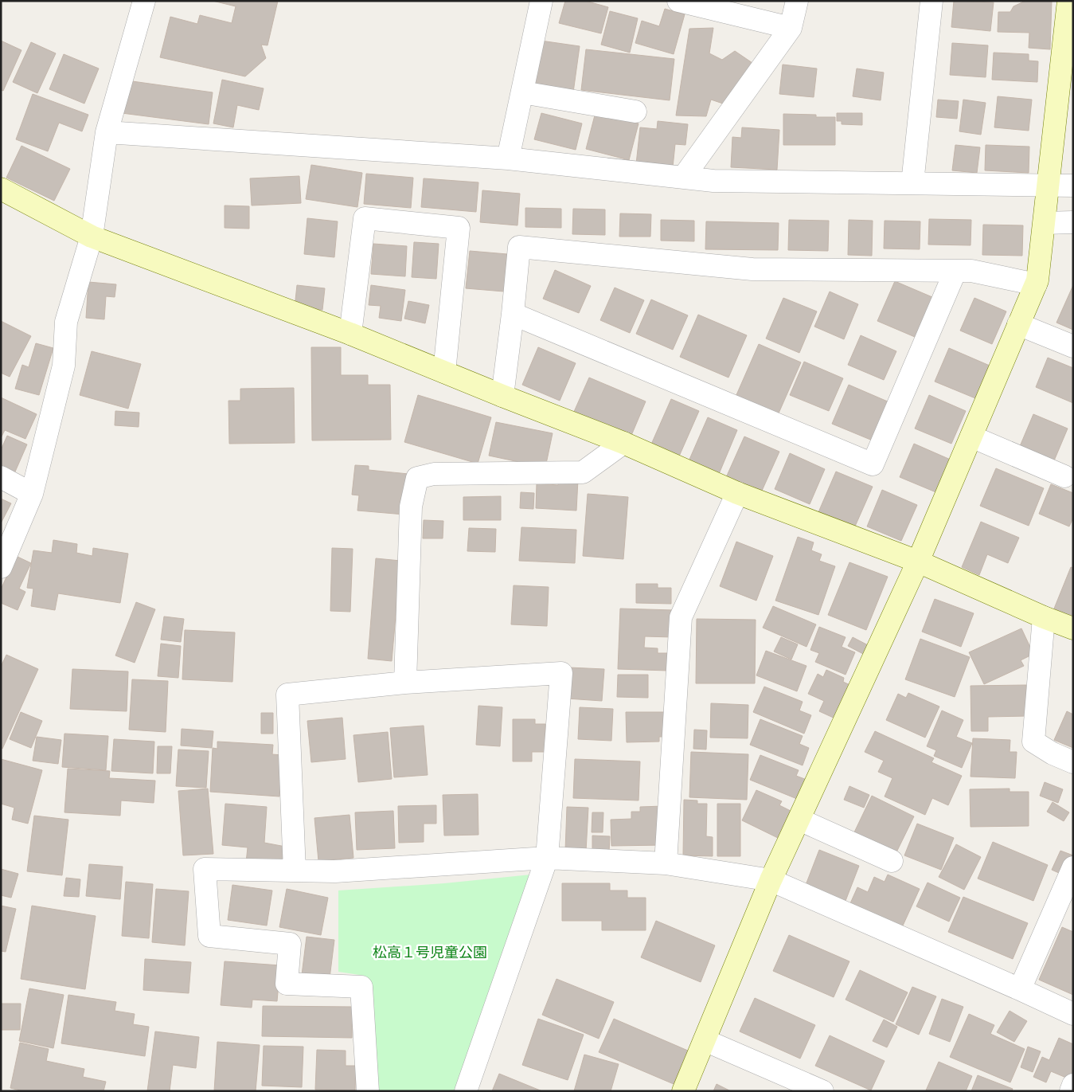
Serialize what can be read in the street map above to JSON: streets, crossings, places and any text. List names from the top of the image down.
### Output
{
  "parks": ["松高１号児童公園"]
}
